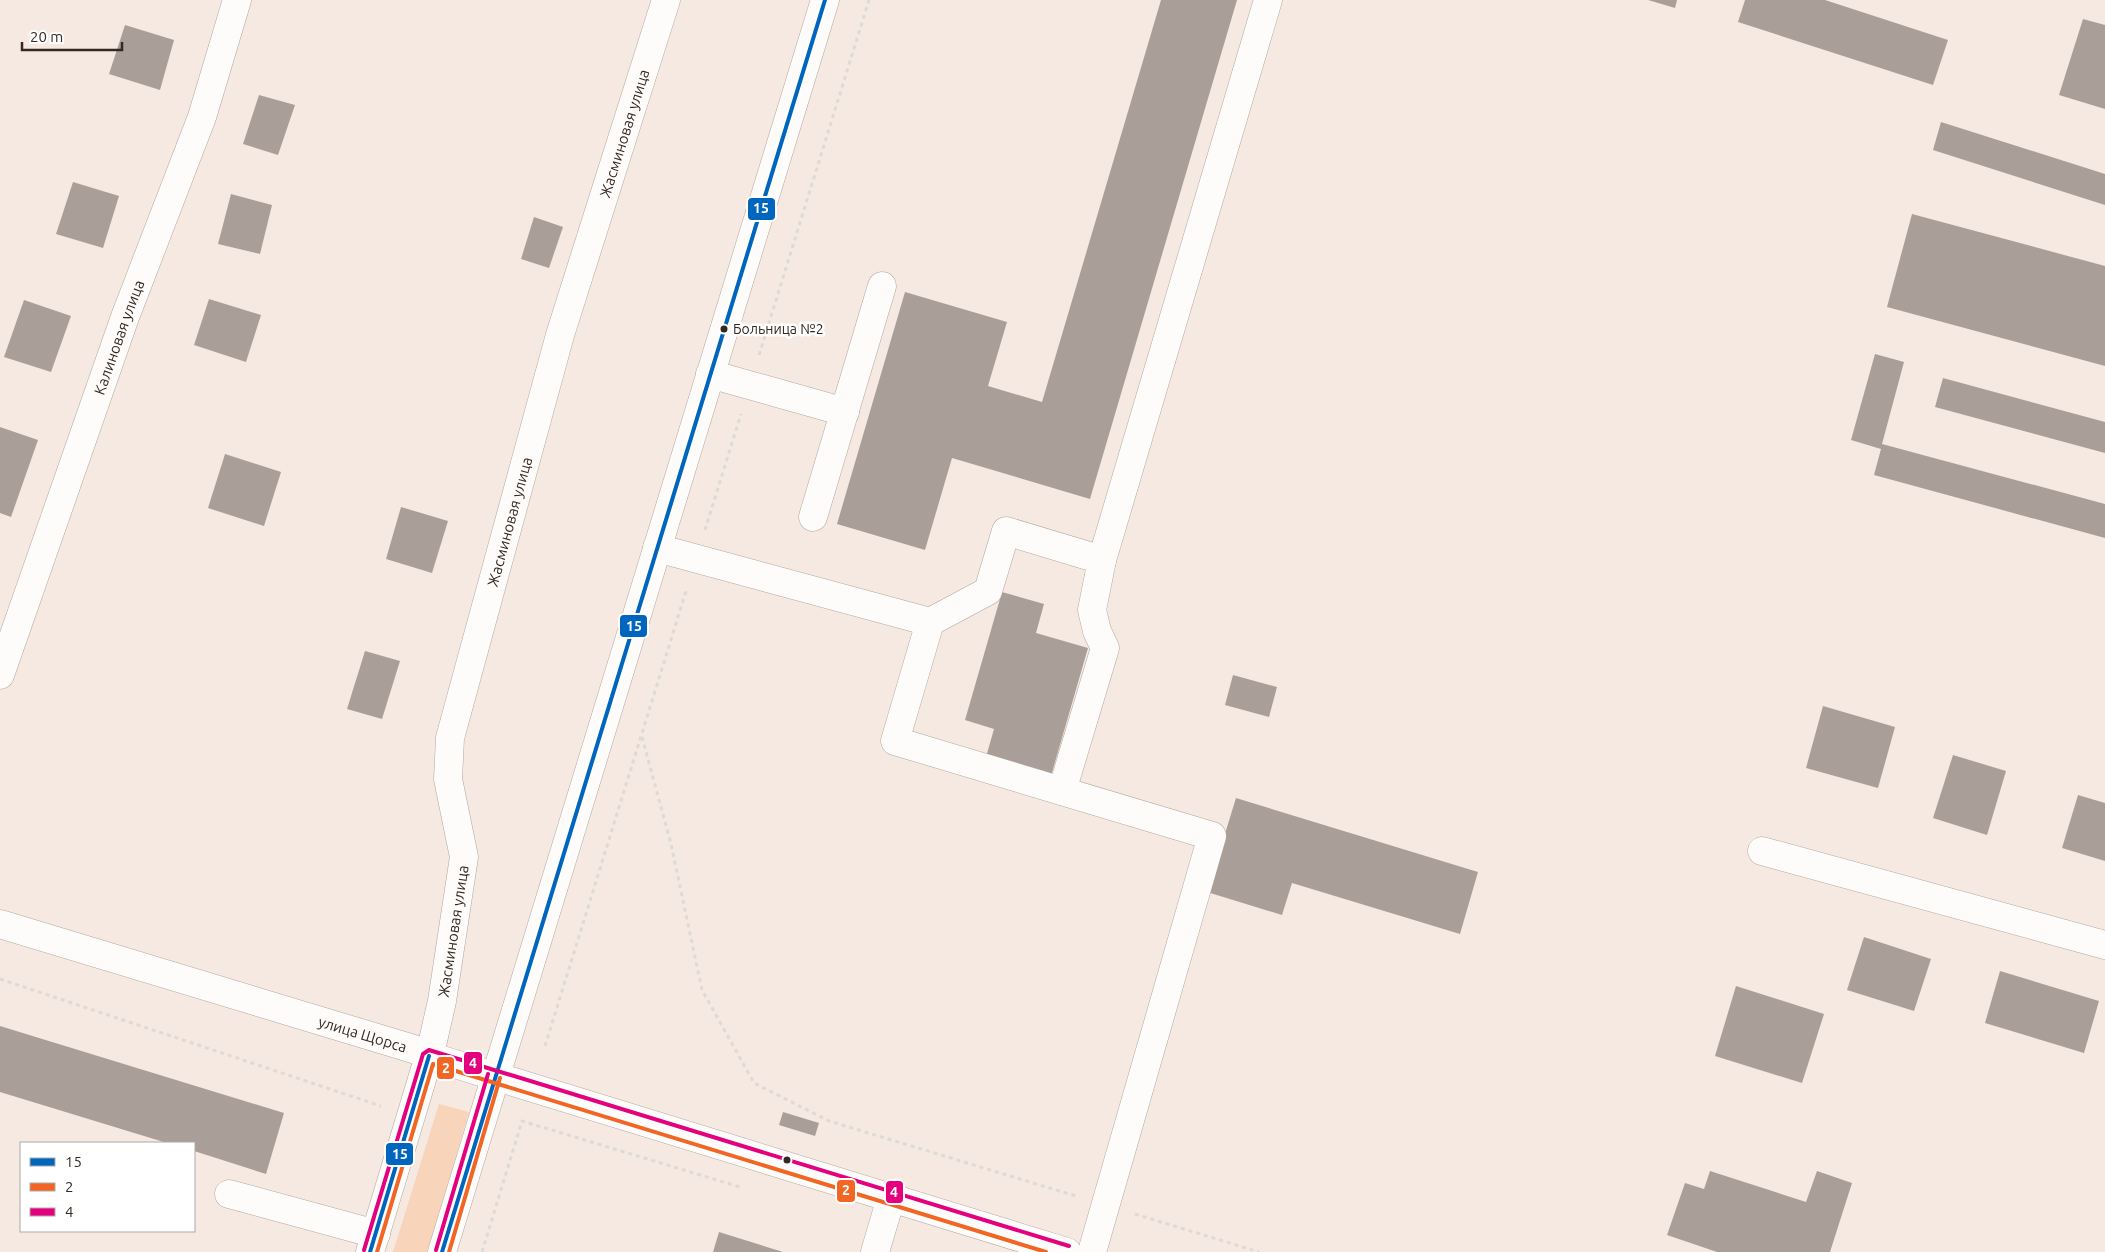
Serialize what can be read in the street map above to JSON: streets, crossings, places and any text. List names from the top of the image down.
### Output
{
  "streets": {
    "street": ["Жасминовая улица", "Калиновая улица", "улица Щорса"]
  },
  "crossings": [
    ["Жасминовая улица", "улица Щорса"]
  ],
  "places": ["Больница №2"],
  "lines": ["transit line 15", "transit line 4", "transit line 2"],
  "legend": ["15", "2", "4"],
  "scale_bar": "20 m"
}
